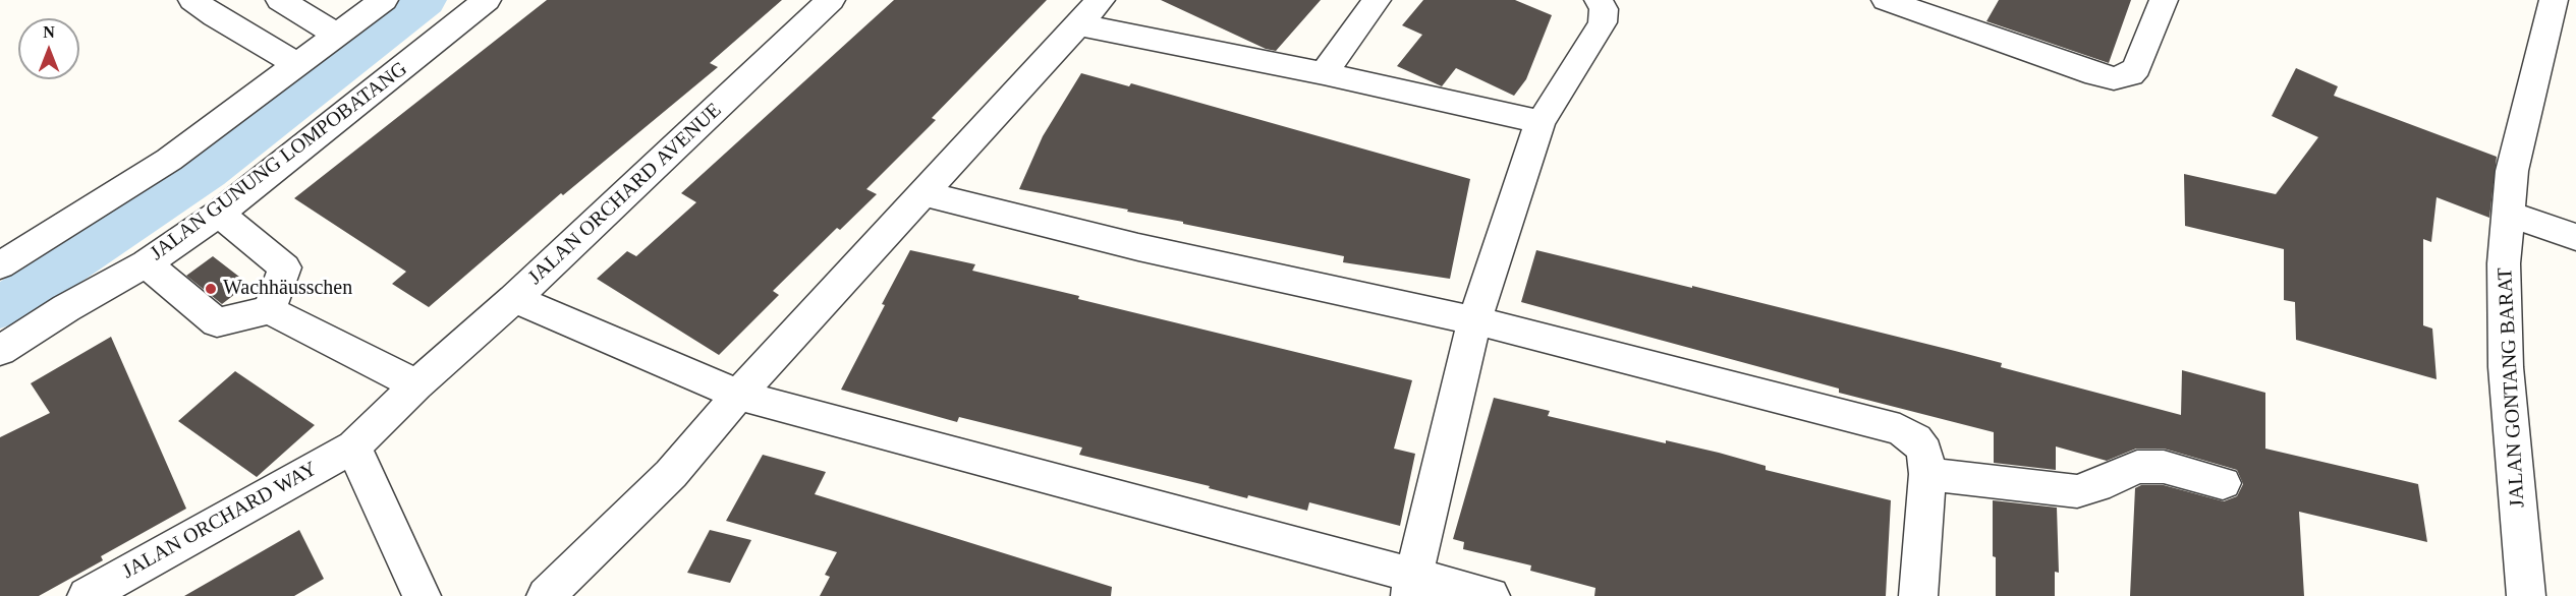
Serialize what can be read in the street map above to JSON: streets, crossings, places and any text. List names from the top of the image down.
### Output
{
  "streets": {
    "street": [
      "JALAN GUNUNG LOMPOBATANG",
      "JALAN ORCHARD AVENUE",
      "JALAN GONTANG BARAT",
      "JALAN ORCHARD WAY"
    ]
  },
  "crossings": [
    ["JALAN ORCHARD AVENUE", "JALAN ORCHARD WAY"]
  ],
  "places": ["Wachhäusschen"],
  "north": "top"
}
